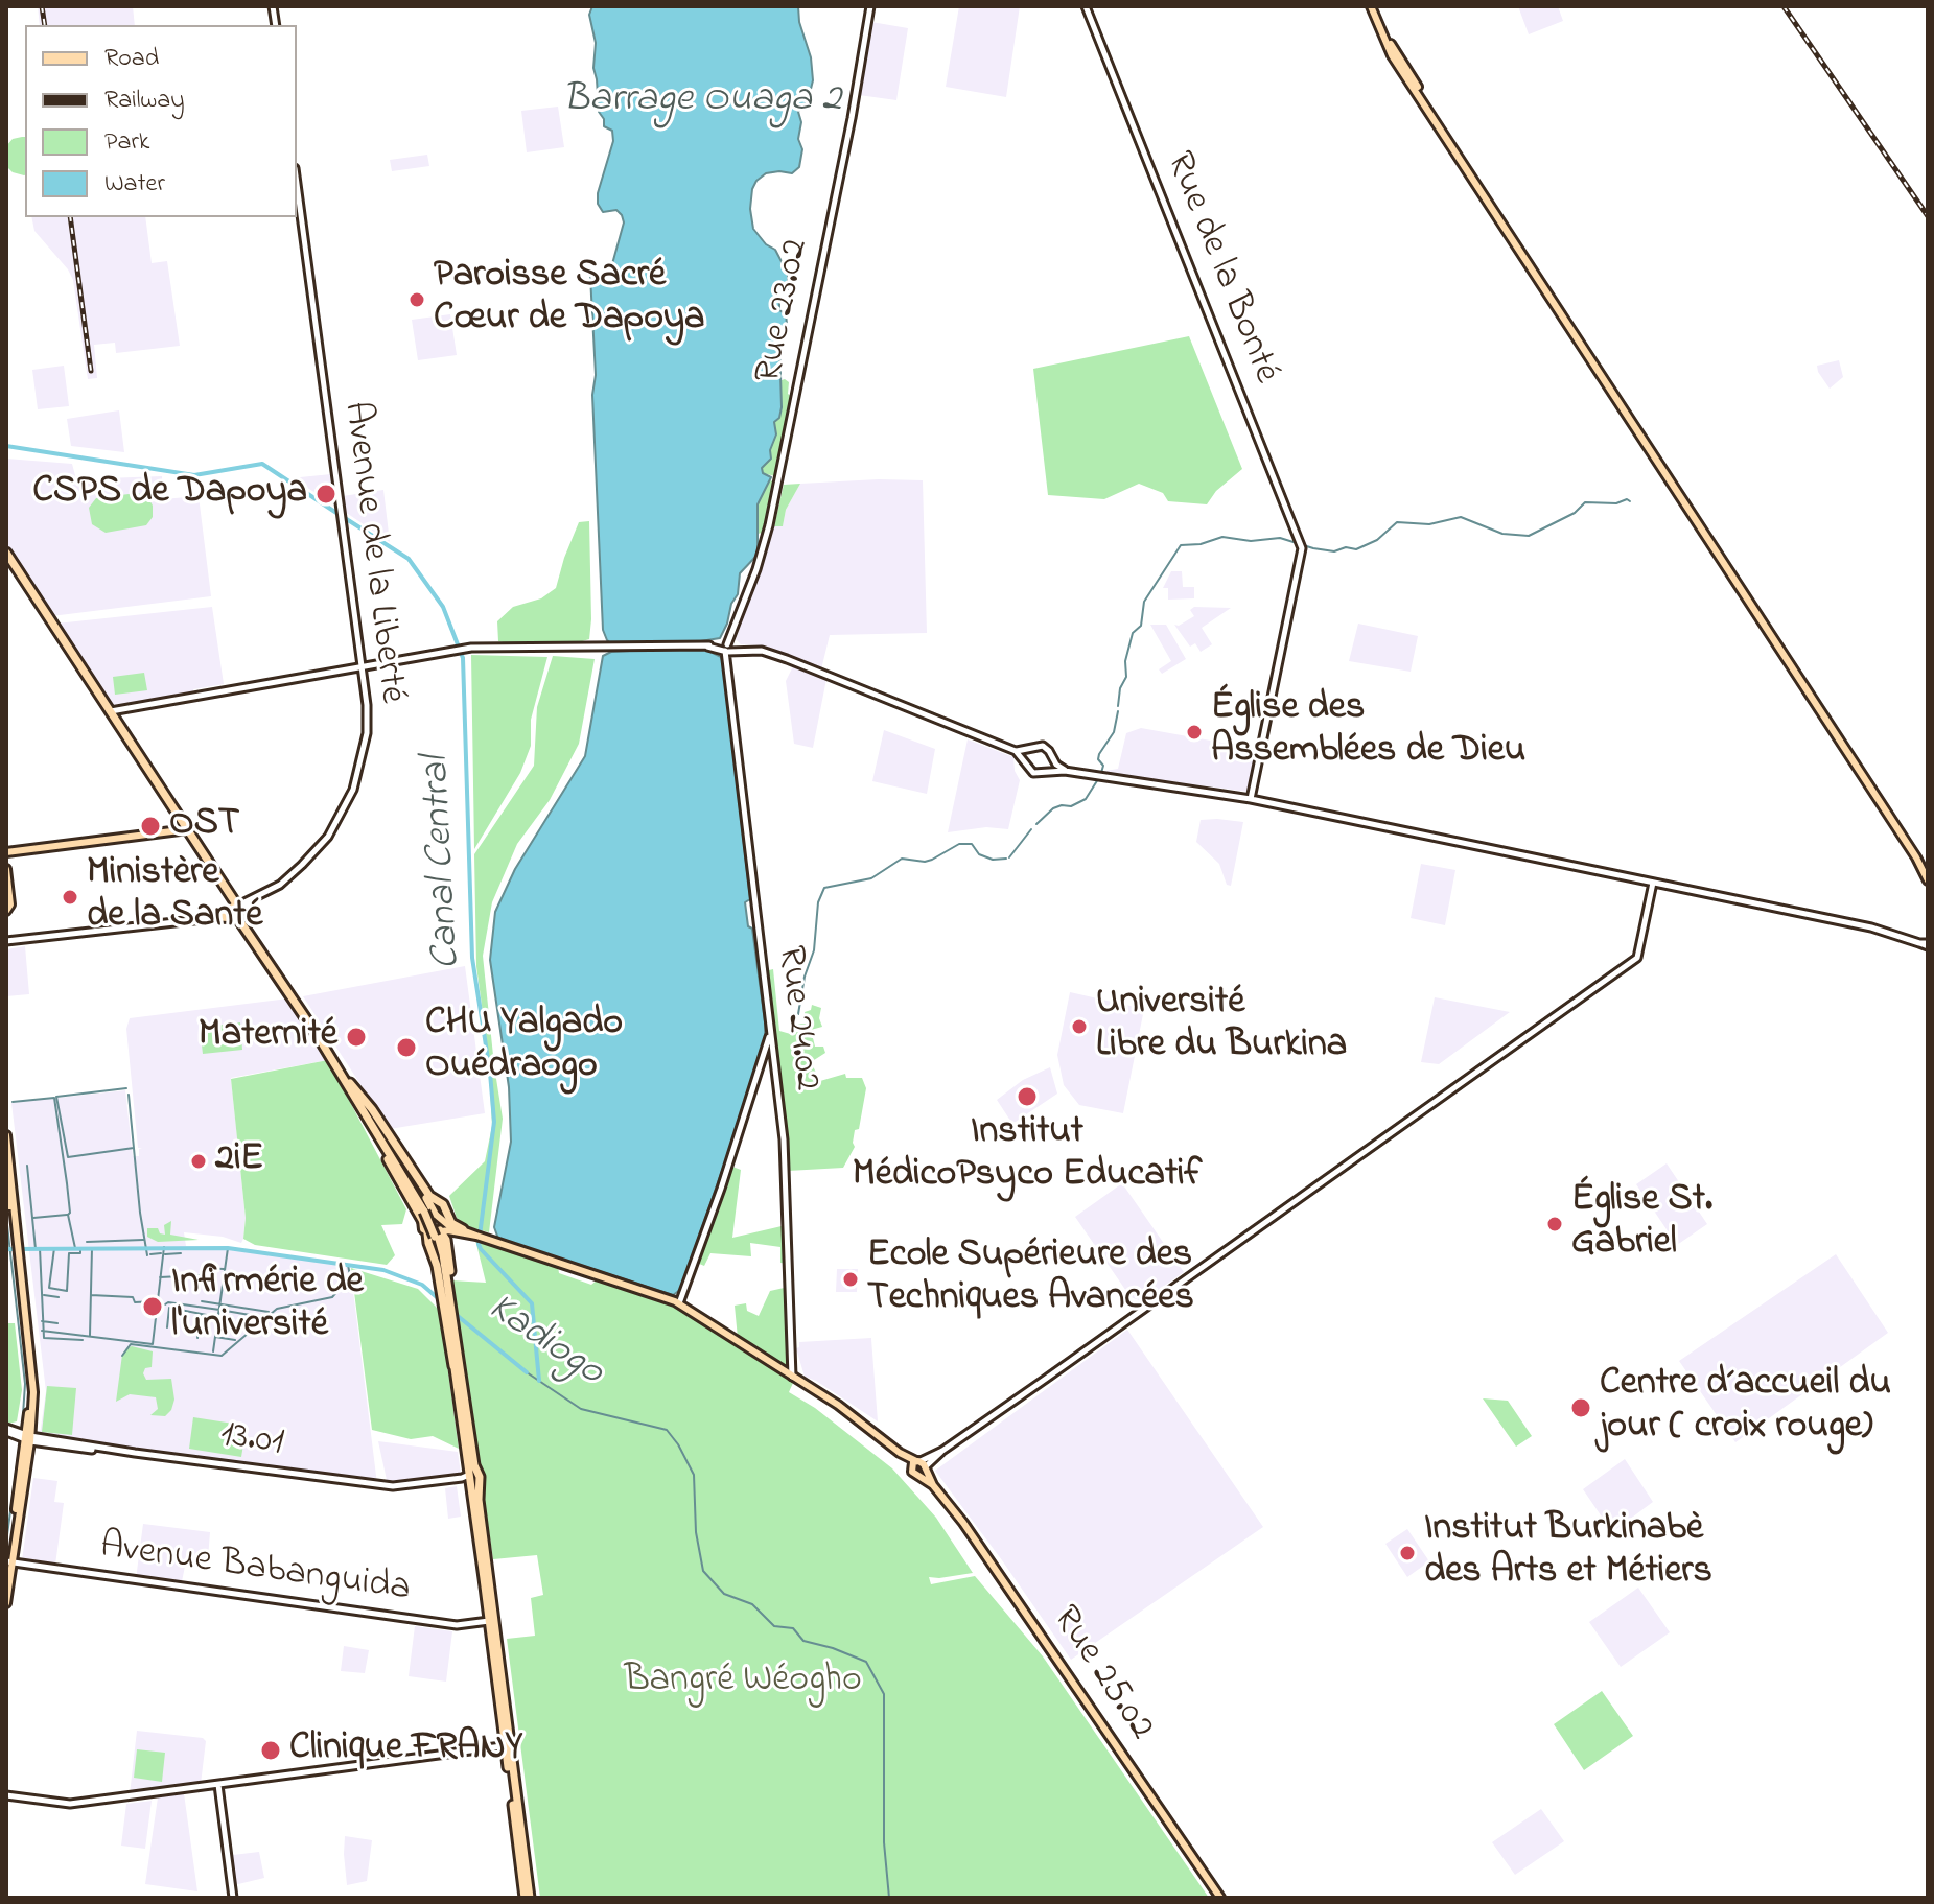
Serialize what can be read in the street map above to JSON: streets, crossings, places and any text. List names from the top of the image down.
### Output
{
  "streets": {
    "main road": ["Rue 25.02"],
    "street": [
      "Rue de la Bonté",
      "Rue 23.02",
      "Avenue de la Liberté",
      "Rue 24.02",
      "13.01",
      "Avenue Babanguida"
    ]
  },
  "crossings": [
    ["Rue 23.02", "Rue 24.02"],
    ["Rue 24.02", "Rue 25.02"]
  ],
  "water": ["Barrage Ouaga 2", "Canal Central", "Kadiogo"],
  "parks": ["Bangré Wéogho"],
  "places": [
    "Paroisse Sacré Cœur de Dapoya",
    "CSPS de Dapoya",
    "Église des Assemblées de Dieu",
    "OST",
    "Ministère de la Santé",
    "Université Libre du Burkina",
    "Maternité",
    "CHU Yalgado Ouédraogo",
    "Institut MédicoPsyco Educatif",
    "2iE",
    "Église St. Gabriel",
    "Ecole Supérieure des Techniques Avancées",
    "Infirmérie de l'université",
    "Centre d´accueil du jour ( croix rouge)",
    "Institut Burkinabè des Arts et Métiers",
    "Clinique FRANY"
  ],
  "legend": [
    "Road",
    "Railway",
    "Park",
    "Water"
  ]
}
